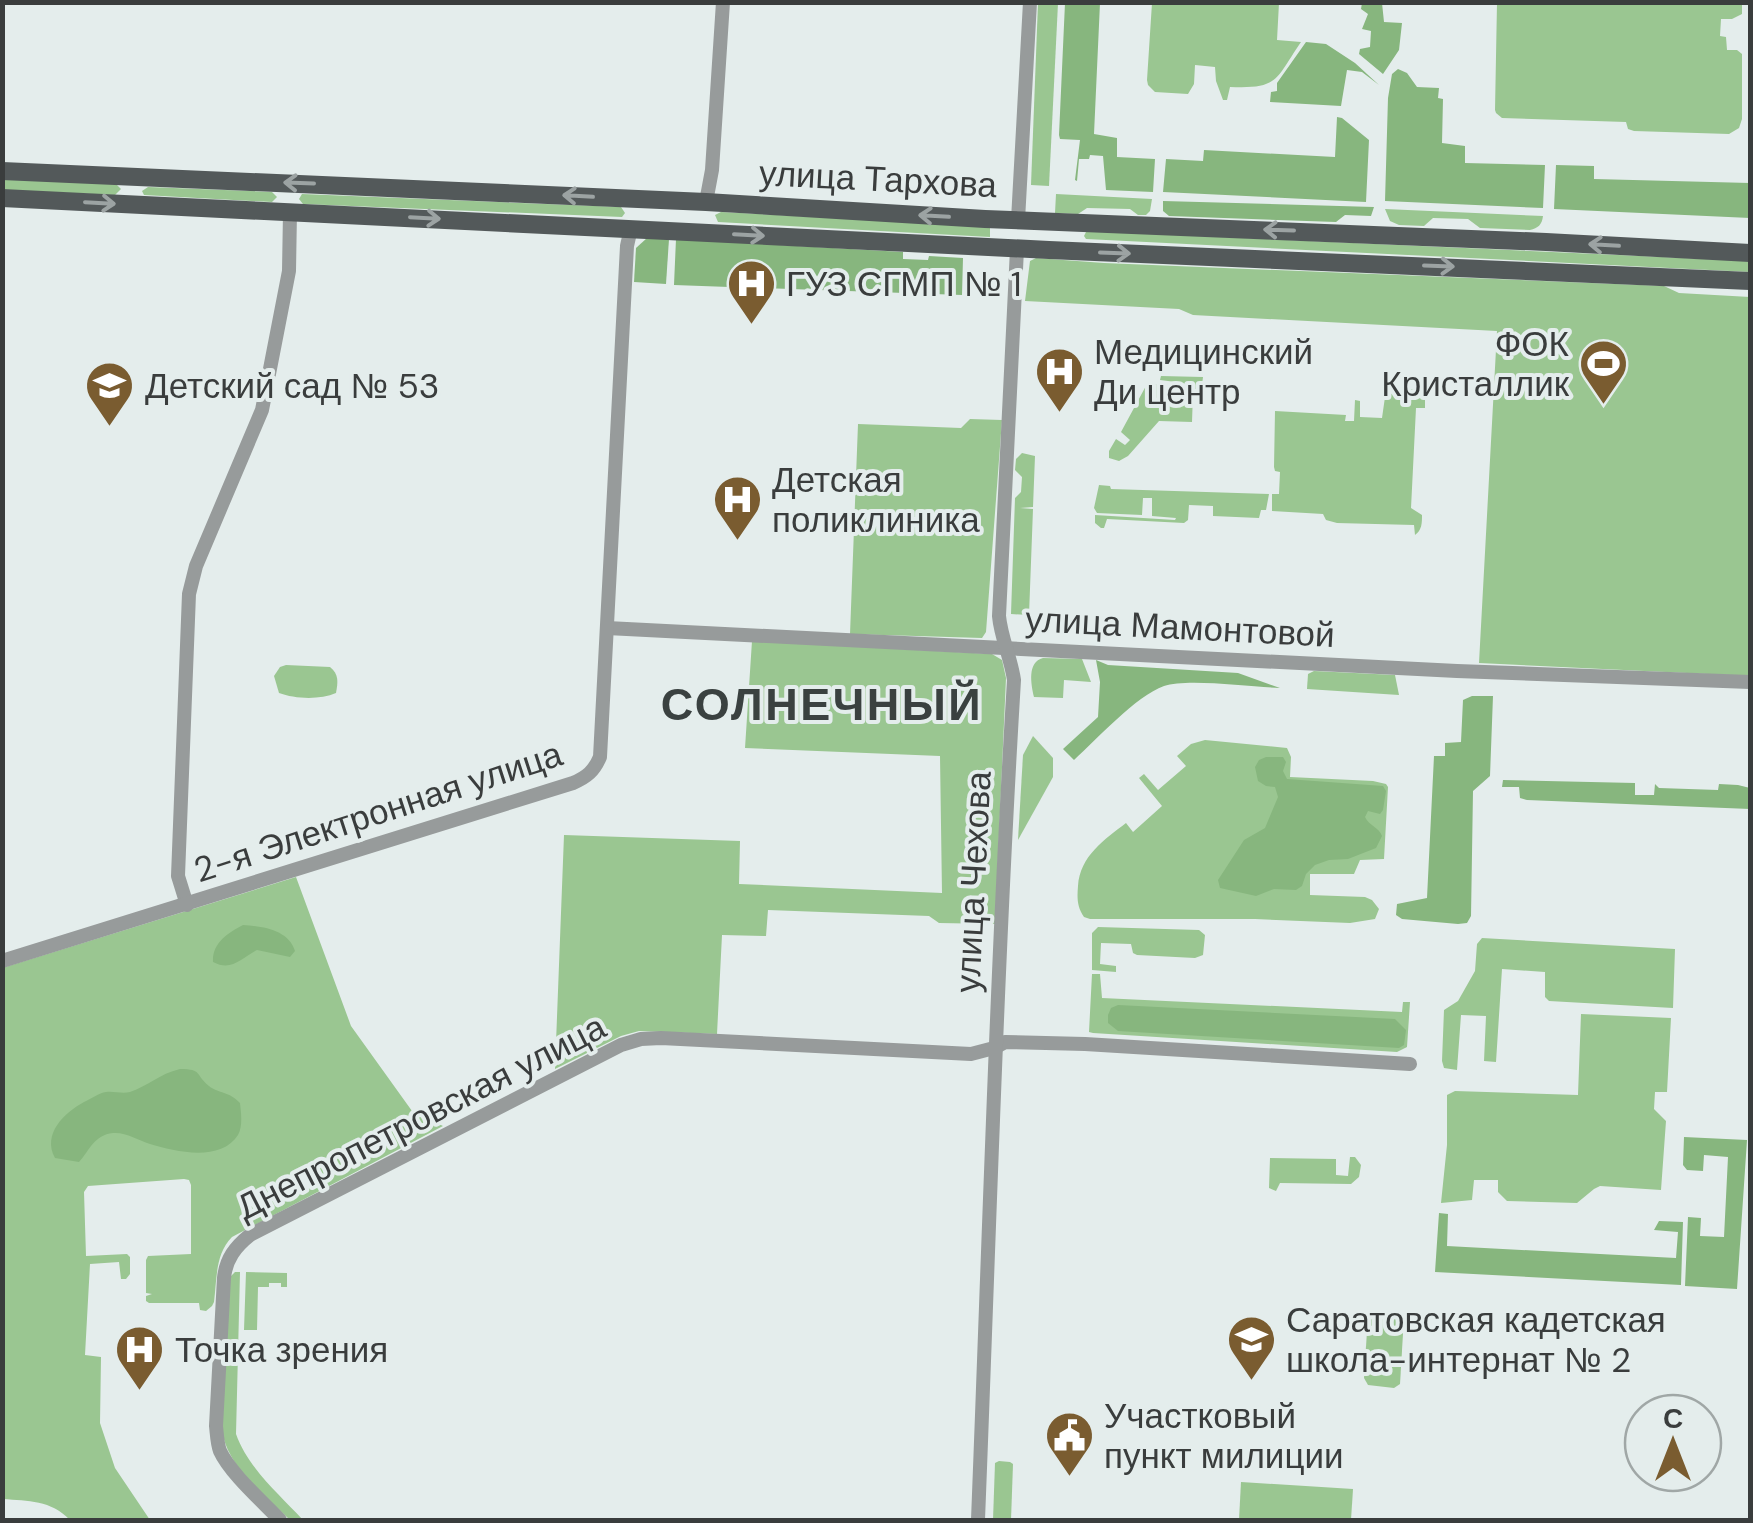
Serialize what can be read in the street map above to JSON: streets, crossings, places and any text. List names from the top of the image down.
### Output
{
  "streets": {
    "main road": ["улица Тархова"],
    "street": [
      "улица Мамонтовой",
      "2-я Электронная улица",
      "улица Чехова",
      "Днепропетровская улица"
    ]
  },
  "crossings": [
    ["улица Тархова", "2-я Электронная улица"],
    ["улица Тархова", "улица Чехова"],
    ["улица Мамонтовой", "2-я Электронная улица"],
    ["улица Мамонтовой", "улица Чехова"],
    ["улица Чехова", "Днепропетровская улица"]
  ],
  "districts": ["СОЛНЕЧНЫЙ"],
  "places": {
    "hospital": [
      "ГУЗ СГМП № 1",
      "Медицинский Ди центр",
      "Детская поликлиника",
      "Точка зрения"
    ],
    "sports": ["ФОК Кристаллик"],
    "school or university": ["Детский сад № 53", "Саратовская кадетская школа-интернат № 2"],
    "public building": ["Участковый пункт милиции"]
  },
  "north": "top"
}
